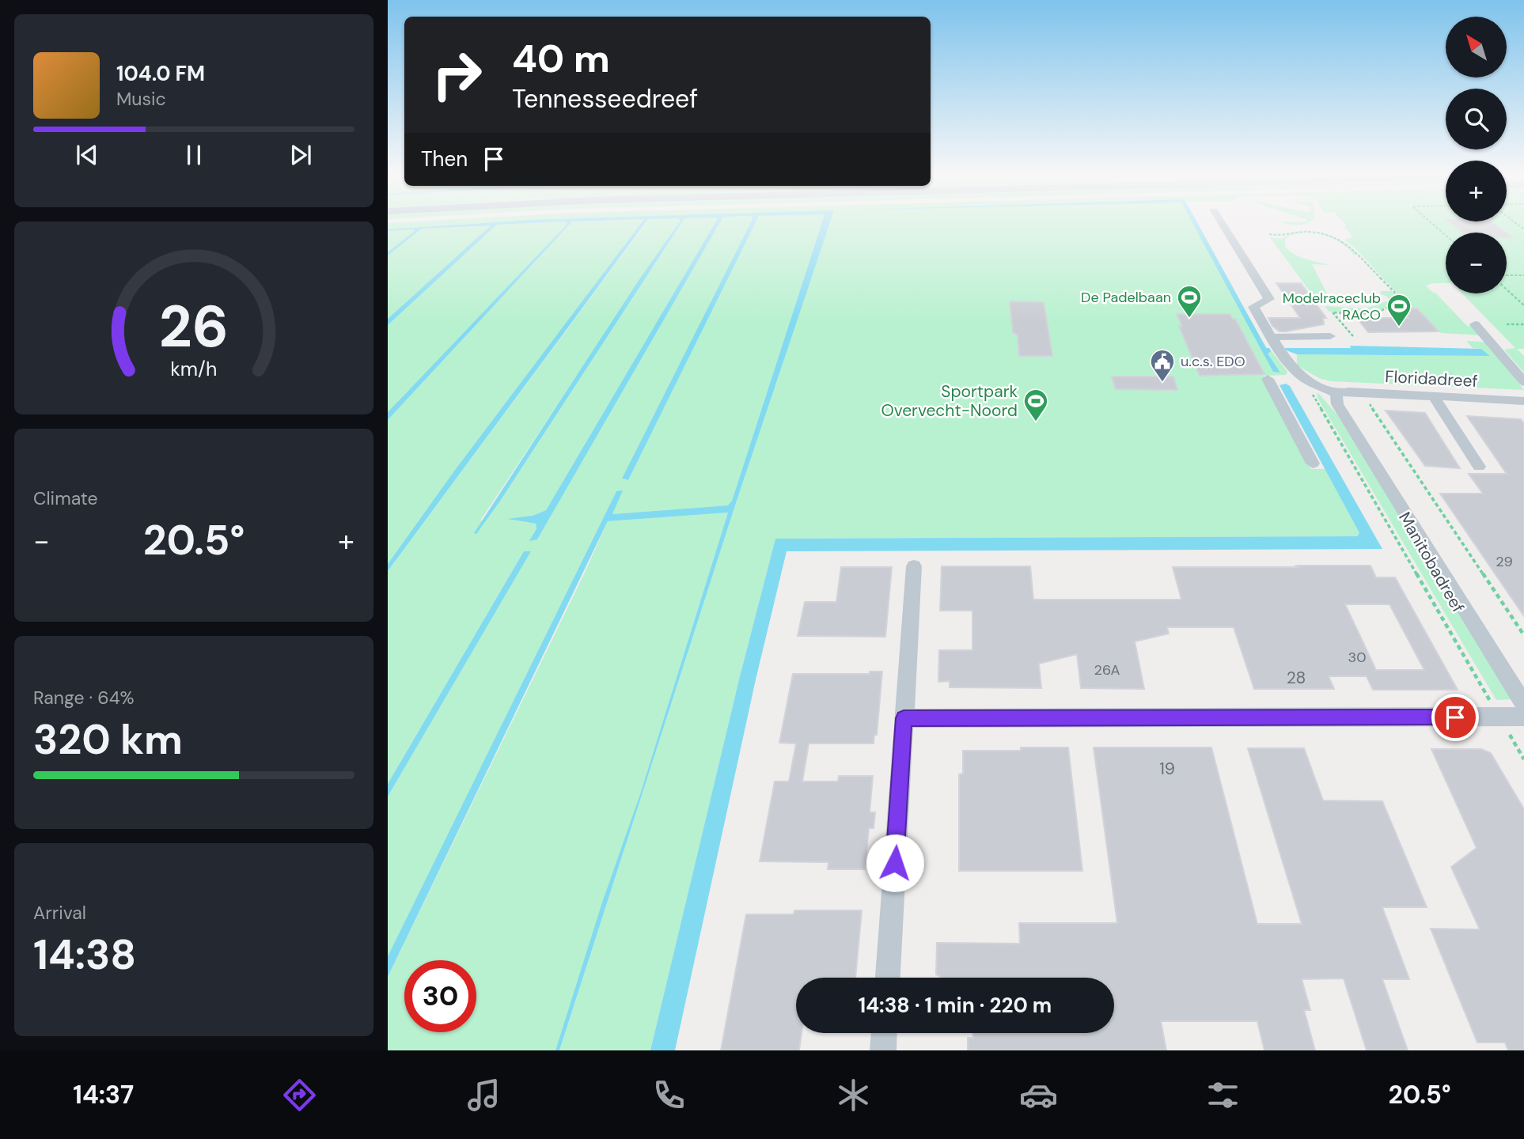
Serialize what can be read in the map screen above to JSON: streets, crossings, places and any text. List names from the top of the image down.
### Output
{
  "streets": {
    "street": ["Floridadreef", "Manitobadreef"]
  },
  "crossings": [
    ["Floridadreef", "Manitobadreef"]
  ],
  "places": {
    "sports": ["De Padelbaan", "Modelraceclub RACO", "Sportpark Overvecht-Noord"],
    "public building": ["u.c.s. EDO"]
  },
  "house_numbers": [
    "29",
    "30",
    "26A",
    "28",
    "19"
  ],
  "north": "top left",
  "page": {
    "map_buttons": ["+", "−"],
    "turn": ["40 m", "Tennesseedreef"],
    "song": ["104.0 FM", "Music"],
    "then": "Then",
    "tile": [
      "Climate",
      ["Range · 64%", "320 km"],
      ["Arrival", "14:38"]
    ],
    "heat": ["−", "20.5°", "+"],
    "limit": "30",
    "trip": "14:38 · 1 min · 220 m",
    "tabs": ["14:37", "20.5°"],
    "gauge": ["26", "km/h"]
  }
}
